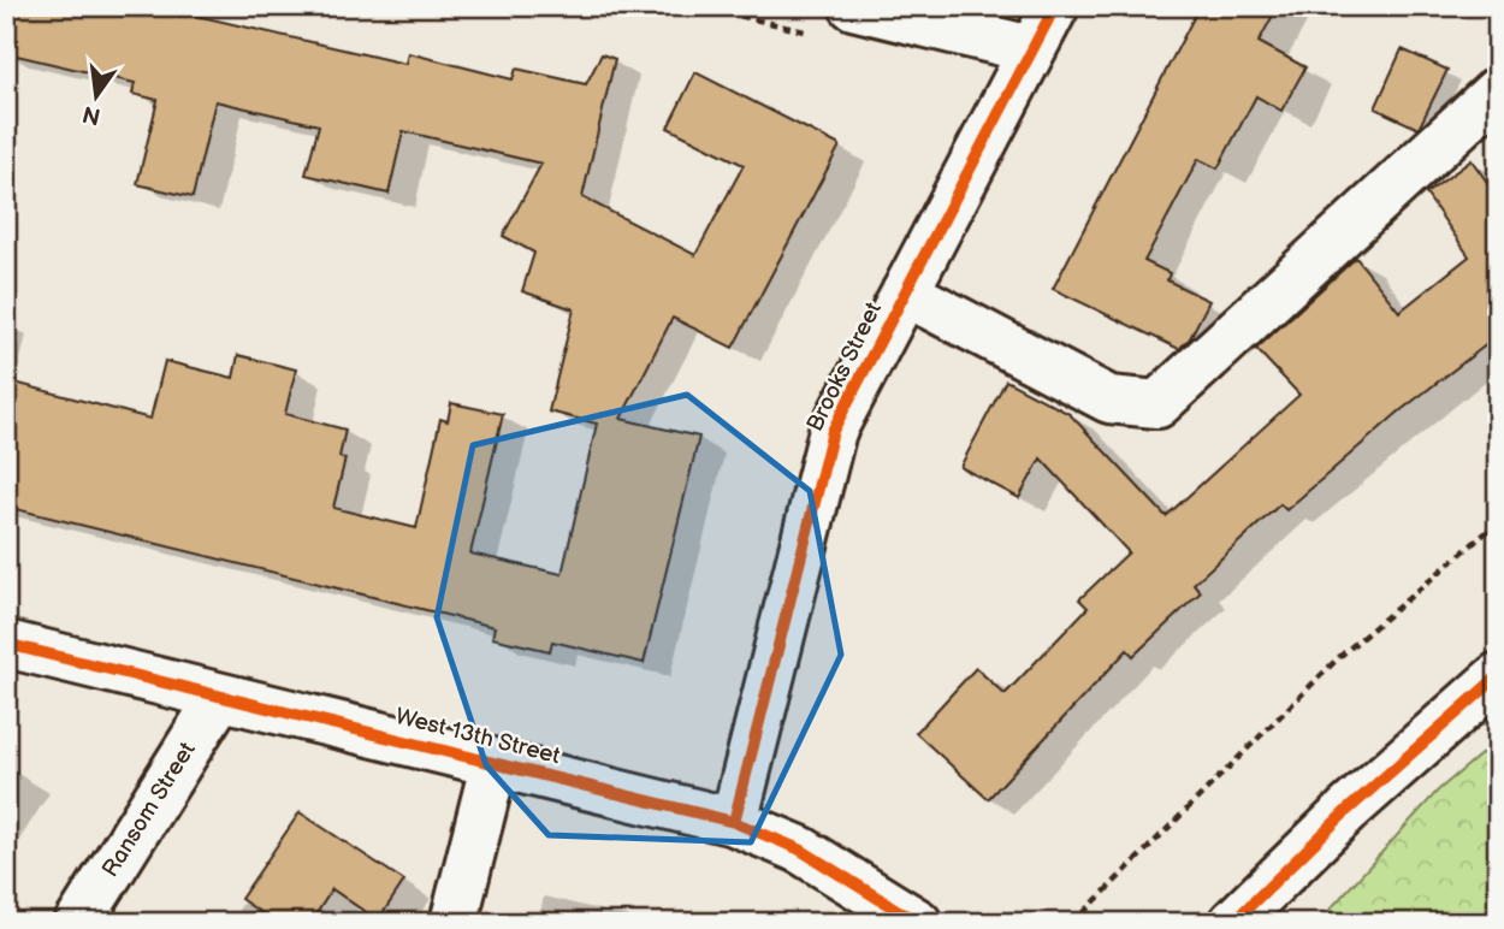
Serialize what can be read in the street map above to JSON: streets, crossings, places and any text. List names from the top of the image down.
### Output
{
  "streets": {
    "street": ["Brooks Street", "West 13th Street", "Ransom Street"]
  },
  "crossings": [
    ["Brooks Street", "West 13th Street"],
    ["West 13th Street", "Ransom Street"]
  ],
  "north": "bottom"
}
